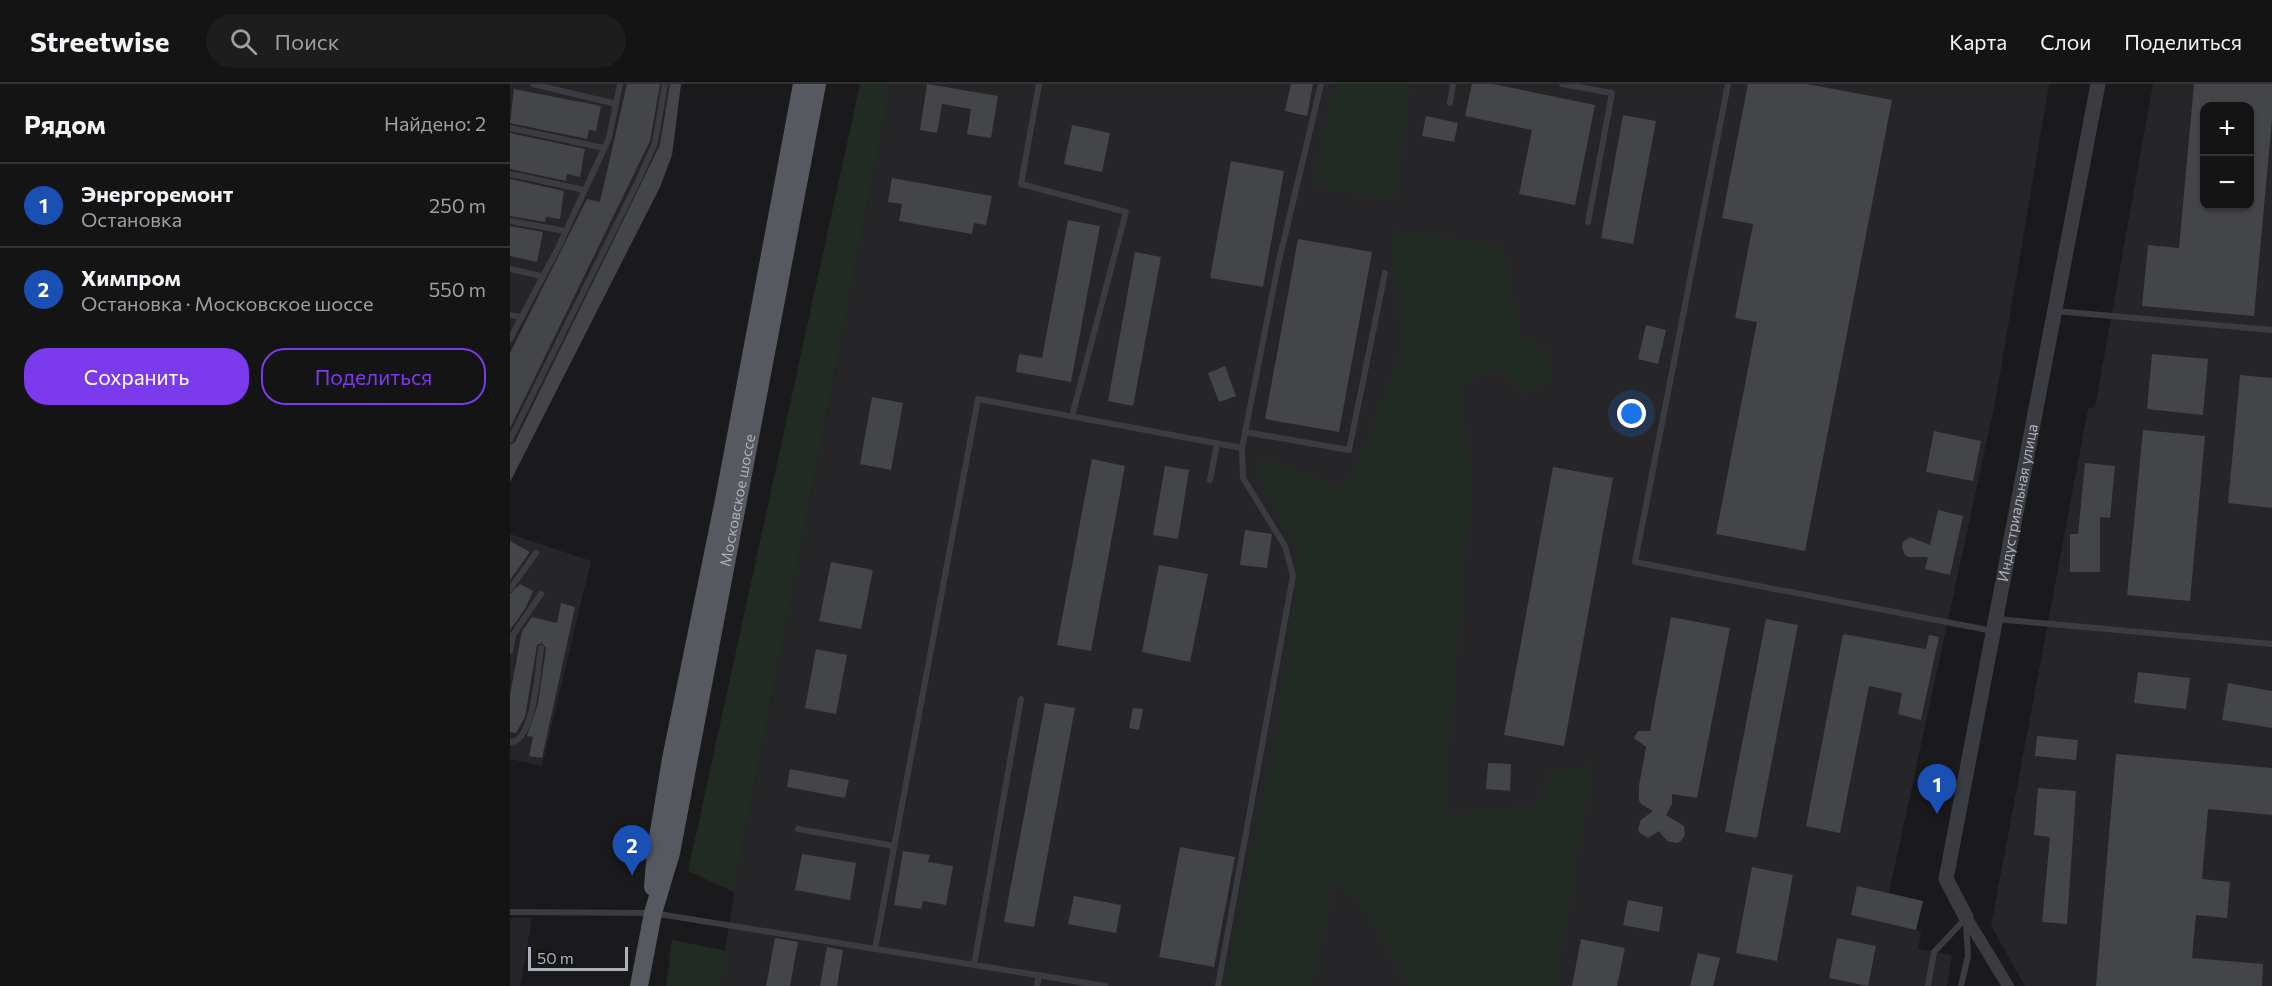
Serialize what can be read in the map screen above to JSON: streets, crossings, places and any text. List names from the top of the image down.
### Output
{
  "streets": {
    "main road": ["Московское шоссе"],
    "street": ["Индустриальная улица"]
  },
  "scale_bar": "50 m",
  "page": {
    "header": "Streetwise",
    "search": "Поиск",
    "nav": ["Карта", "Слои", "Поделиться"],
    "heading": ["Рядом", "Найдено: 2"],
    "map_buttons": ["+", "−"],
    "list": [
      {
        "mark": "1",
        "name": "Энергоремонт",
        "note": "Остановка",
        "value": "250 m"
      },
      {
        "mark": "2",
        "name": "Химпром",
        "note": "Остановка · Московское шоссе",
        "value": "550 m"
      }
    ],
    "buttons": ["Сохранить", "Поделиться"],
    "pins": ["1", "2"],
    "scale": "50 m"
  }
}
